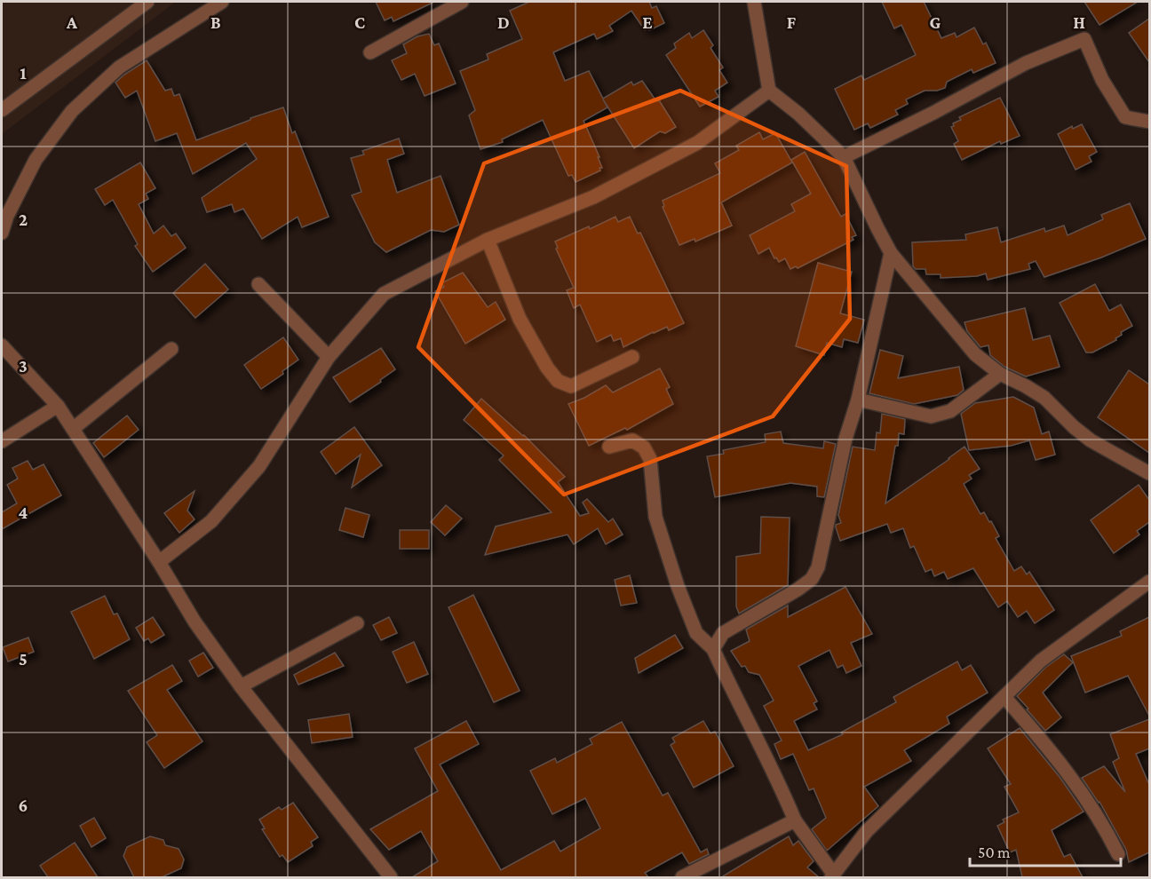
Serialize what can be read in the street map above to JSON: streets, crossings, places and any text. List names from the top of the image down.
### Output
{
  "scale_bar": "50 m",
  "grid": {
    "columns": [
      "A",
      "B",
      "C",
      "D",
      "E",
      "F",
      "G",
      "H"
    ],
    "rows": [
      "1",
      "2",
      "3",
      "4",
      "5",
      "6"
    ]
  }
}
